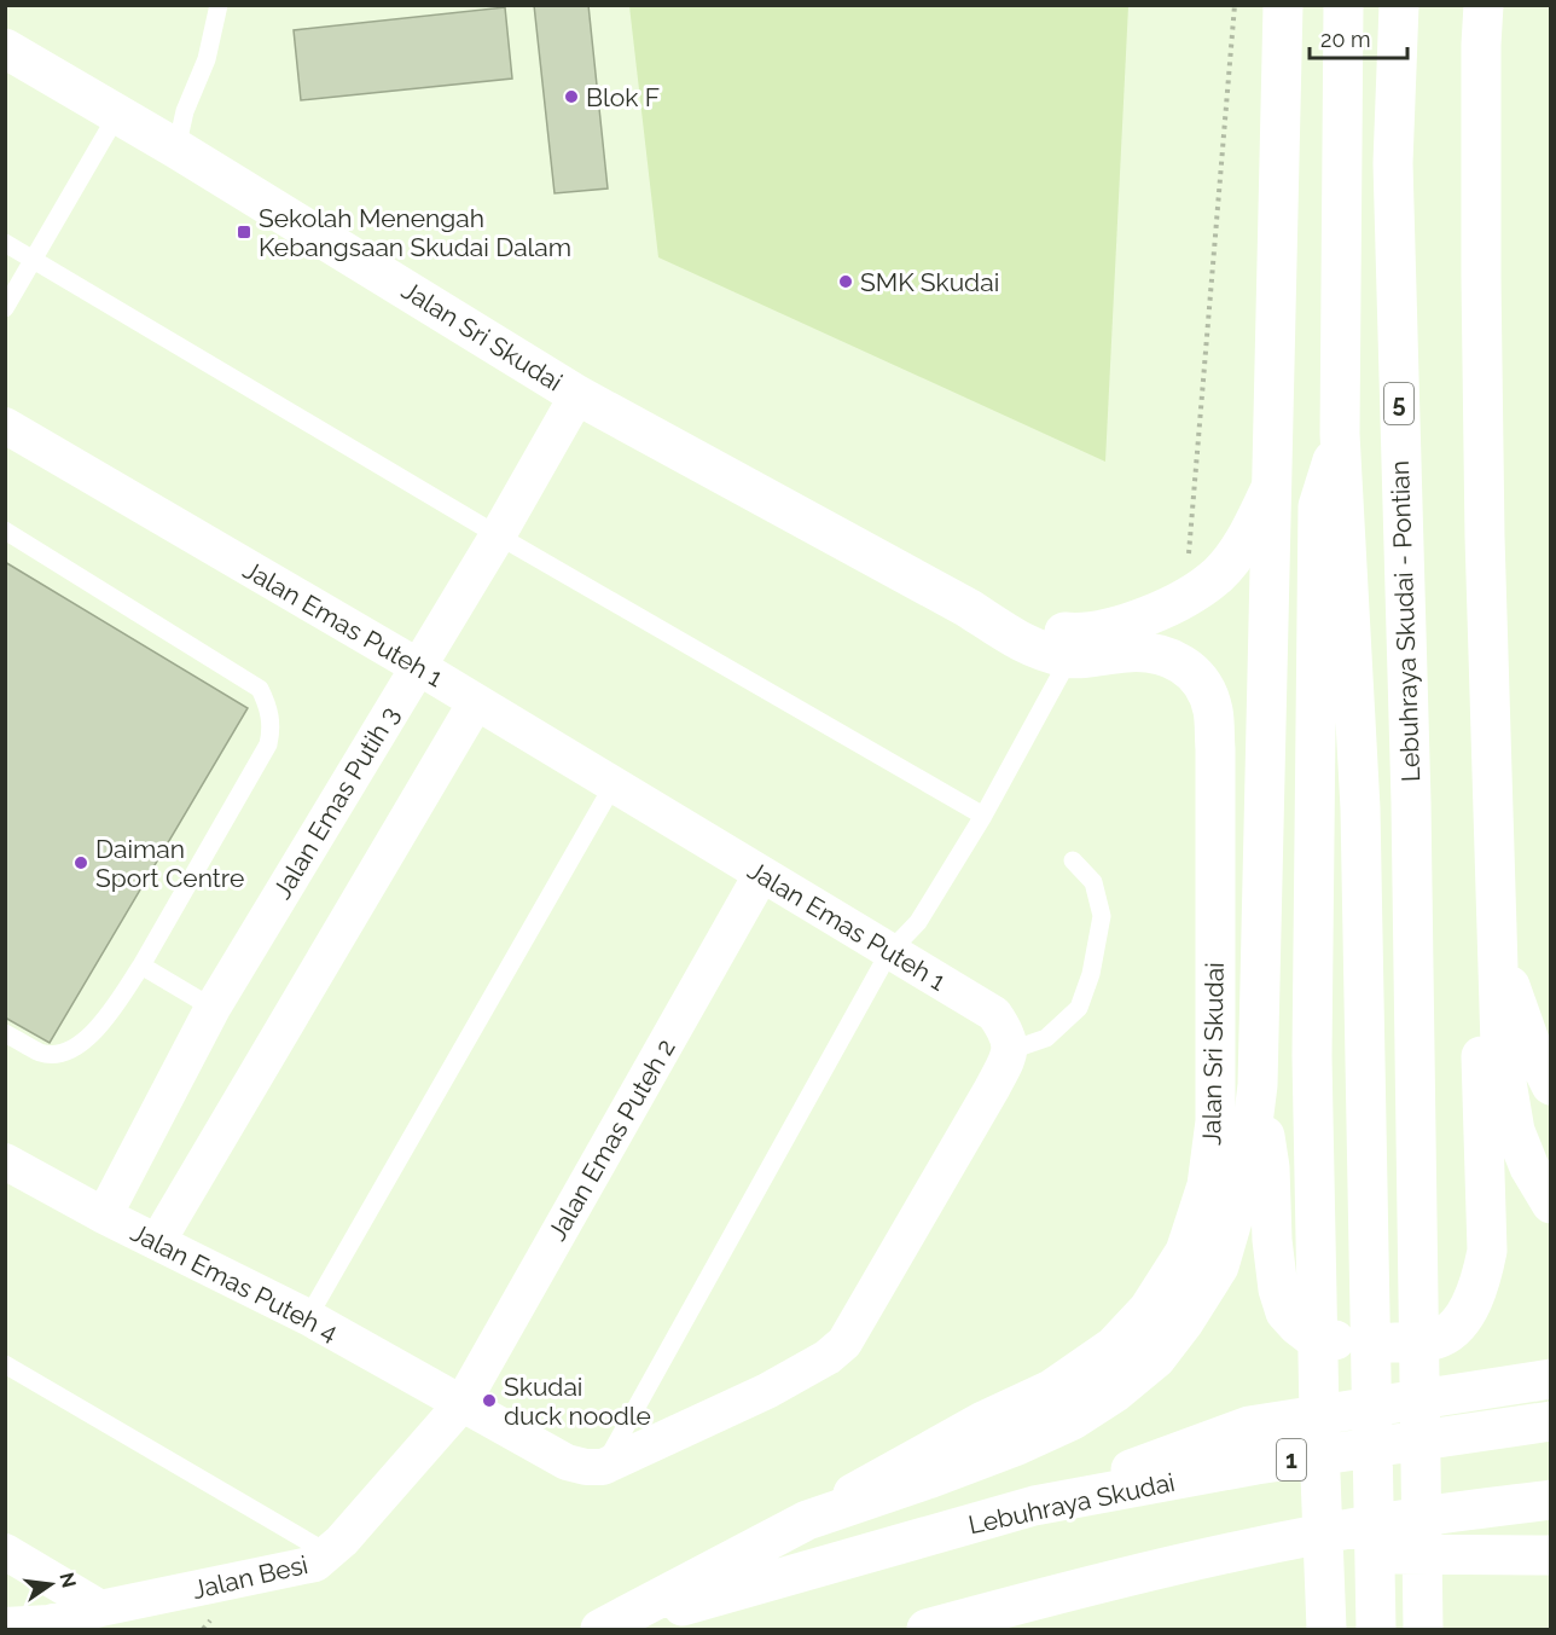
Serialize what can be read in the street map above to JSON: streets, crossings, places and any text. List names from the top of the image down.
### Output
{
  "streets": {
    "main road": [
      "Jalan Sri Skudai",
      "5",
      "Lebuhraya Skudai - Pontian",
      "1",
      "Lebuhraya Skudai"
    ],
    "street": [
      "Jalan Emas Puteh 1",
      "Jalan Emas Putih 3",
      "Jalan Emas Puteh 2",
      "Jalan Emas Puteh 4",
      "Jalan Besi"
    ]
  },
  "crossings": [
    ["Jalan Sri Skudai", "Jalan Emas Putih 3"],
    ["Jalan Emas Puteh 1", "Jalan Emas Putih 3"],
    ["Jalan Emas Puteh 1", "Jalan Emas Puteh 2"],
    ["Jalan Emas Putih 3", "Jalan Emas Puteh 4"],
    ["Jalan Emas Puteh 2", "Jalan Emas Puteh 4"],
    ["Jalan Emas Puteh 2", "Jalan Besi"],
    ["Jalan Emas Puteh 4", "Jalan Besi"]
  ],
  "places": {
    "other": [
      "Blok F",
      "SMK Skudai",
      "Daiman Sport Centre",
      "Skudai duck noodle"
    ],
    "transit": ["Sekolah Menengah Kebangsaan Skudai Dalam"]
  },
  "scale_bar": "20 m",
  "north": "right"
}
